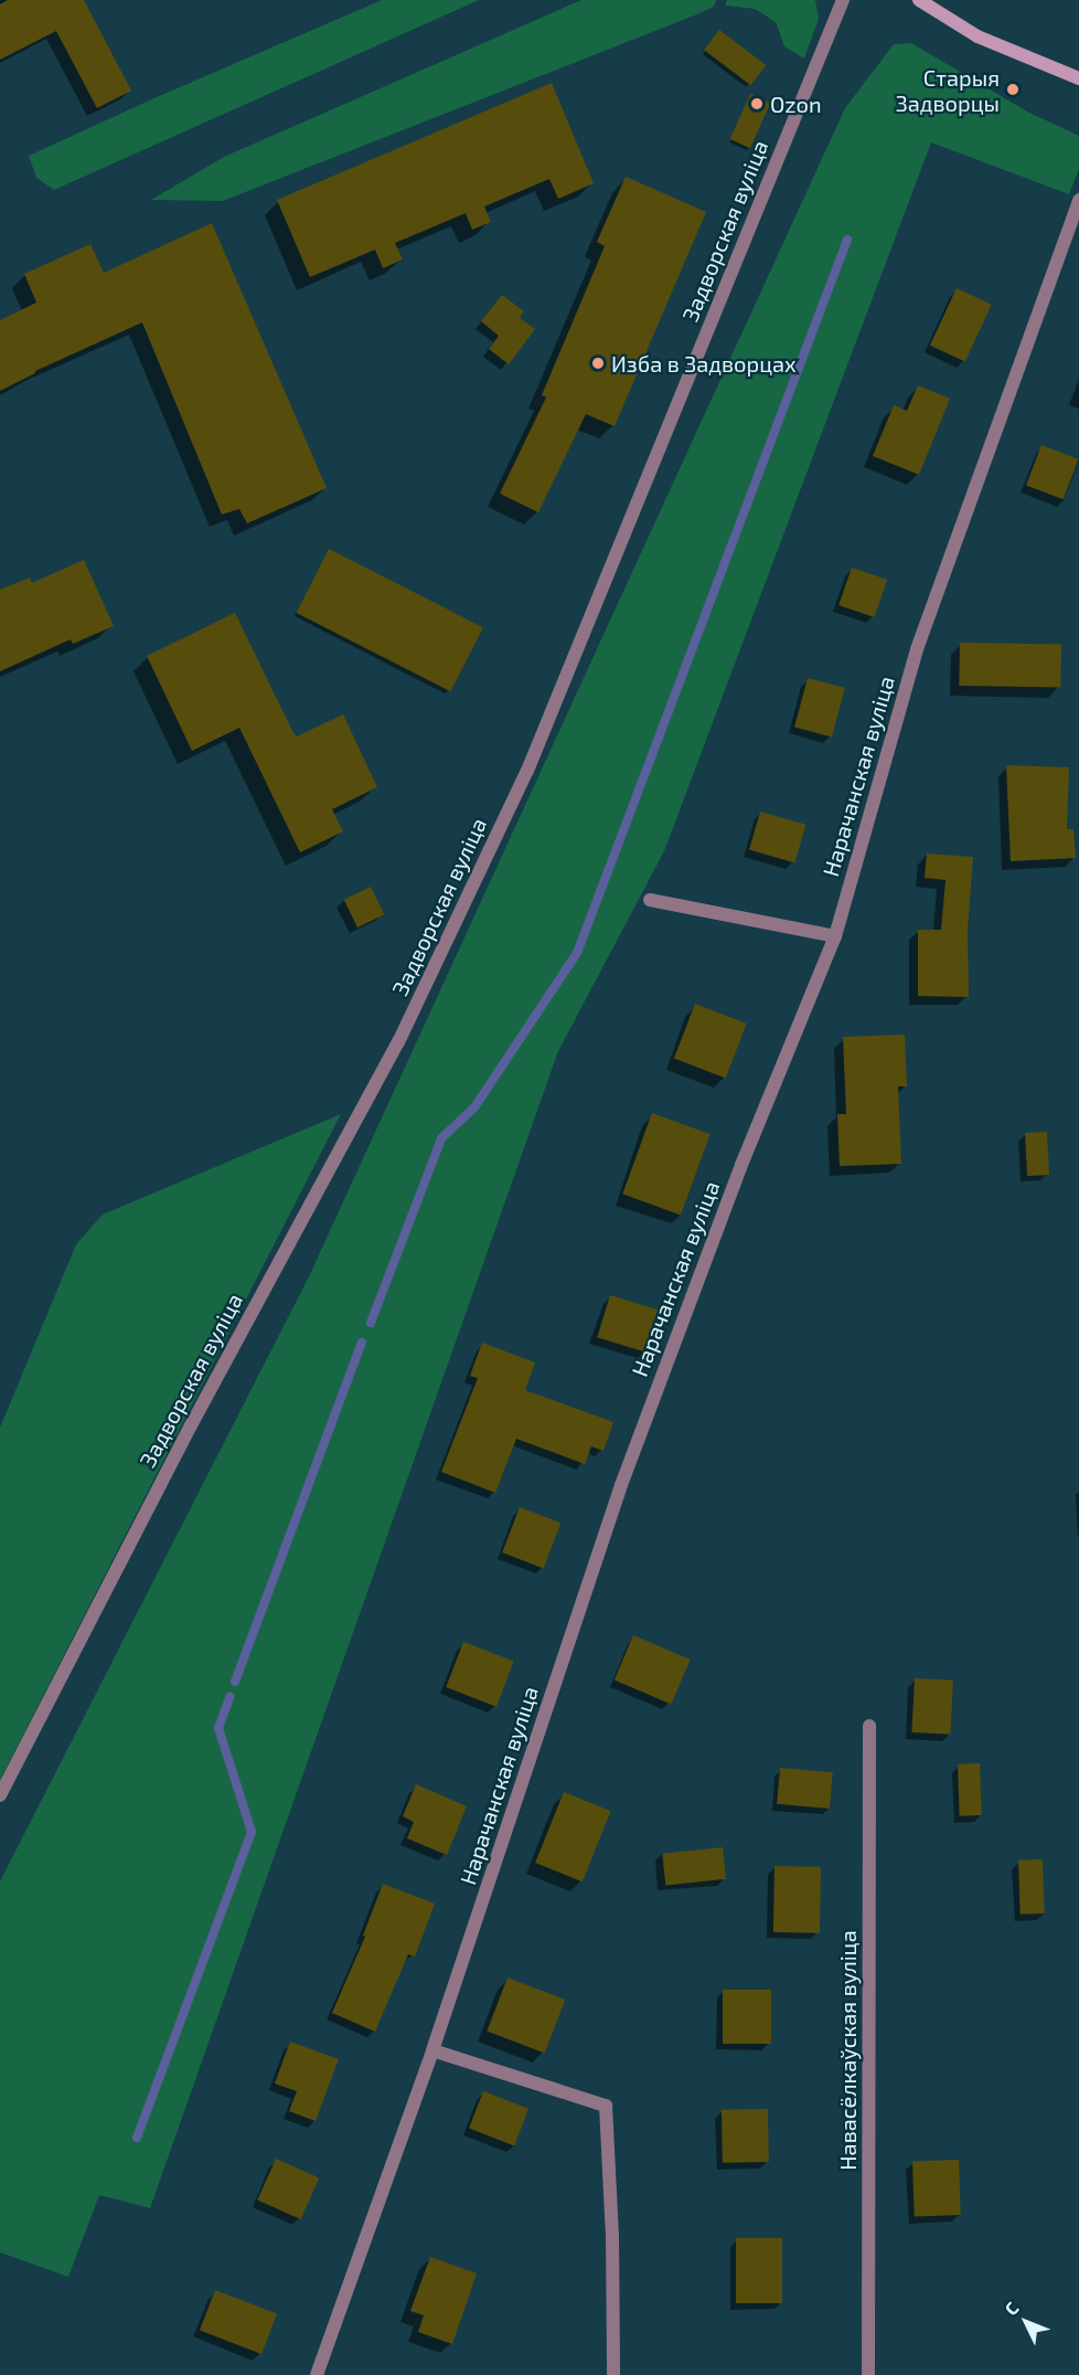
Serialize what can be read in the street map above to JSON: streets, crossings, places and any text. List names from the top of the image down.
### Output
{
  "streets": {
    "street": ["Задворская вуліца", "Нарачанская вуліца", "Навасёлкаўская вуліца"]
  },
  "places": ["Старыя Задворцы", "Ozon", "Изба в Задворцах"],
  "north": "top left"
}
